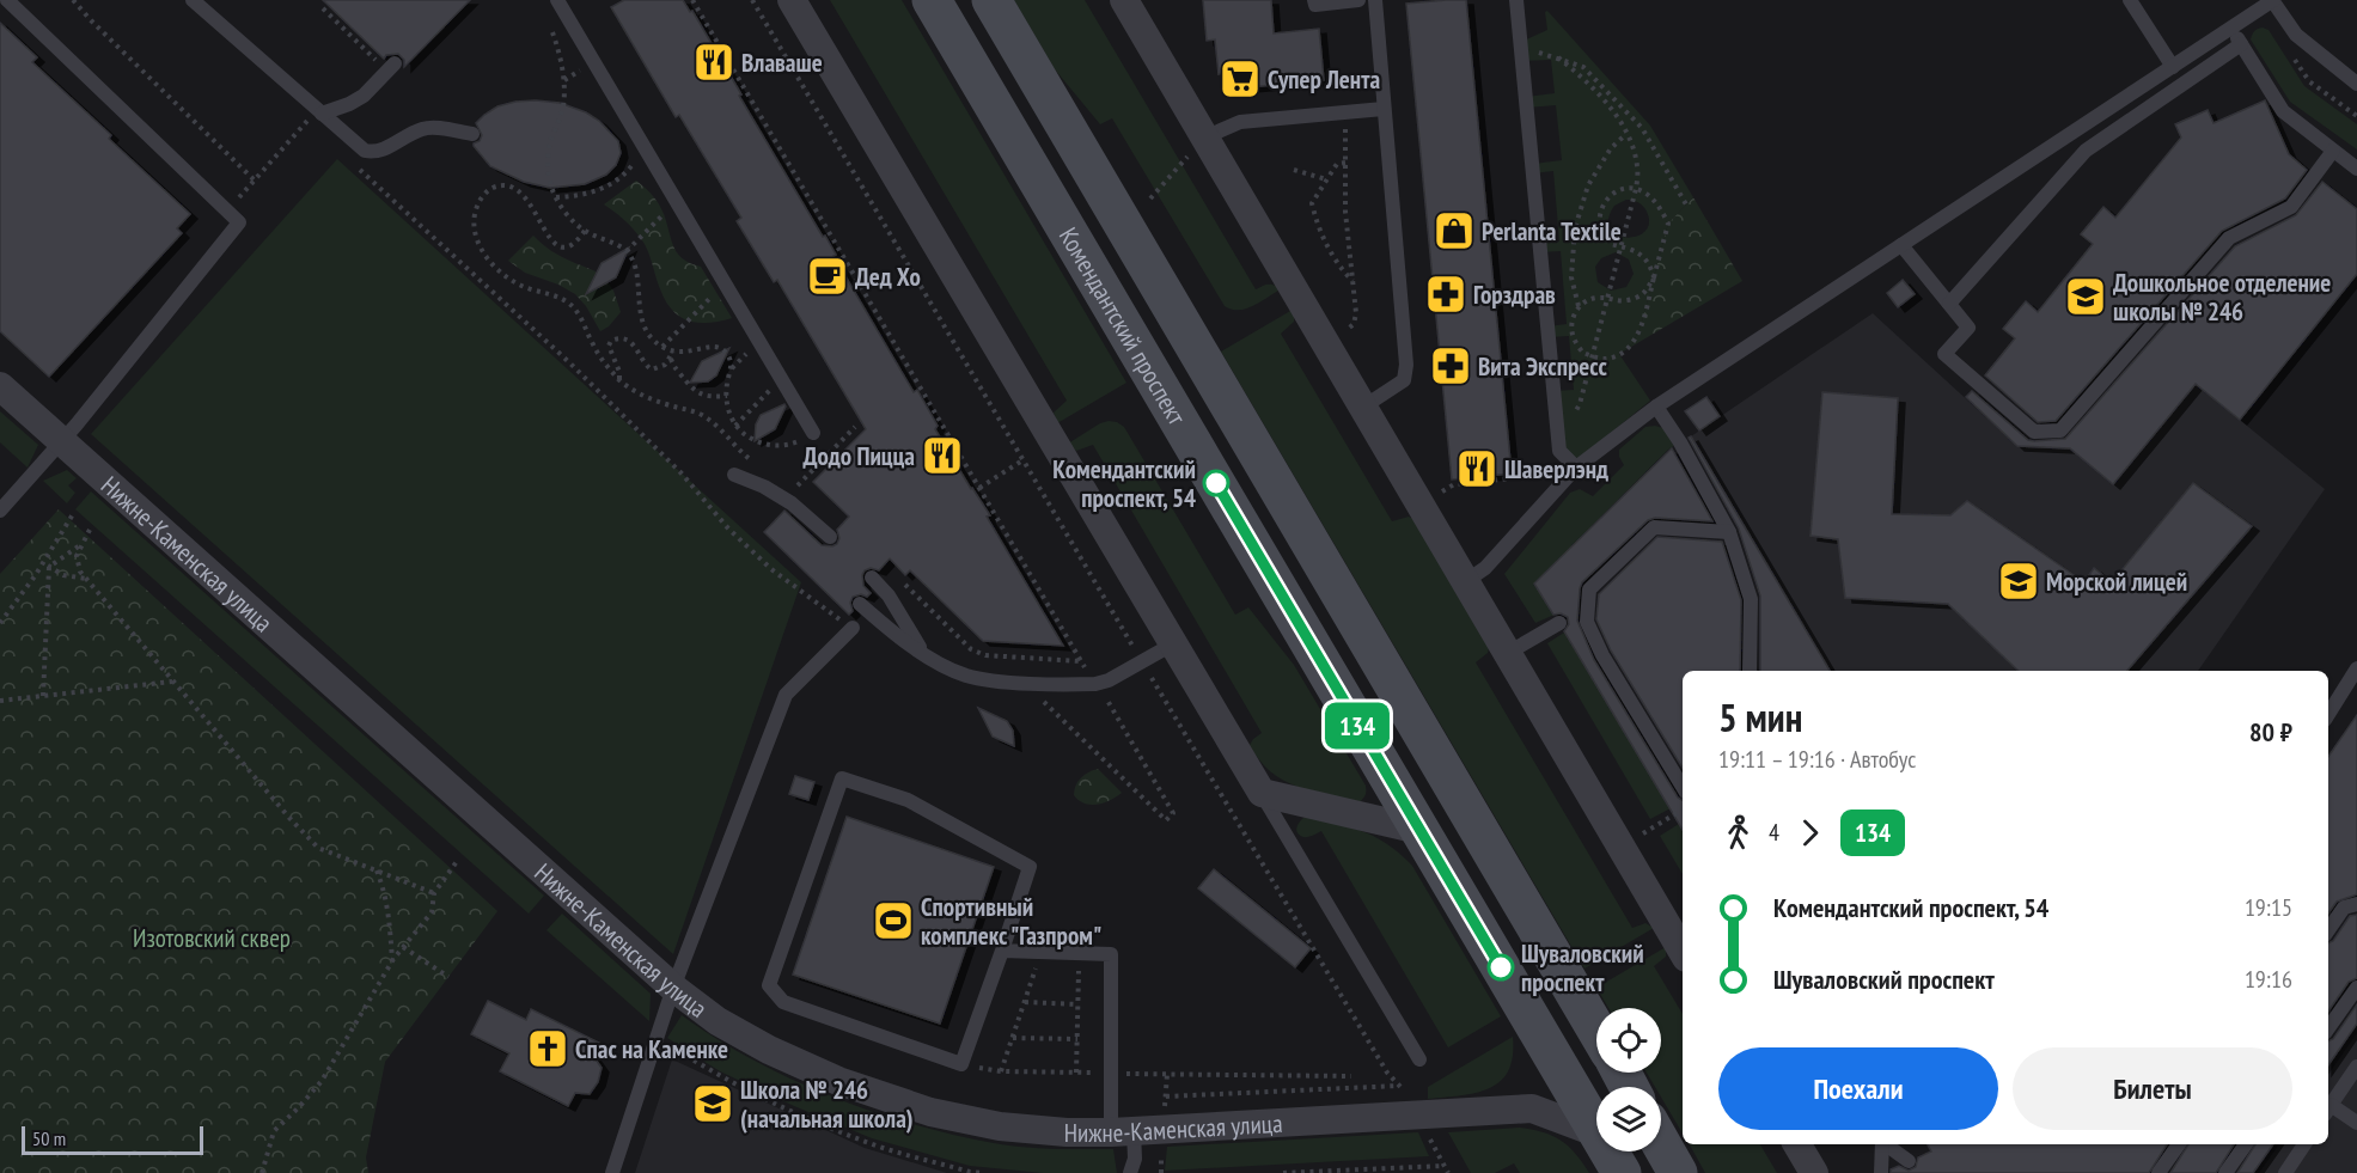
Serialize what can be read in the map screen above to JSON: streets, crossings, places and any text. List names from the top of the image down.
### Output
{
  "streets": {
    "main road": ["Комендантский проспект"],
    "street": ["Нижне-Каменская улица"]
  },
  "parks": ["Изотовский сквер"],
  "places": {
    "restaurant": ["Влаваше", "Додо Пицца", "Шаверлэнд"],
    "supermarket": ["Супер Лента"],
    "shop": ["Perlanta Textile"],
    "cafe": ["Дед Хо"],
    "pharmacy": ["Горздрав", "Вита Экспресс"],
    "school or university": ["Дошкольное отделение школы № 246", "Морской лицей", "Школа № 246 (начальная школа)"],
    "other": ["Комендантский проспект, 54", "Шуваловский проспект"],
    "sports": ["Спортивный комплекс \"Газпром\""],
    "church": ["Спас на Каменке"]
  },
  "lines": ["bus line 134"],
  "scale_bar": "50 m",
  "page": {
    "on_map": "134",
    "heading": ["5 мин", "19:11 – 19:16 · Автобус", "80 ₽"],
    "legs": ["4", "134"],
    "list": [
      {
        "name": "Комендантский проспект, 54",
        "value": "19:15"
      },
      {
        "name": "Шуваловский проспект",
        "value": "19:16"
      }
    ],
    "buttons": ["Поехали", "Билеты"],
    "scale": "50 m"
  }
}
